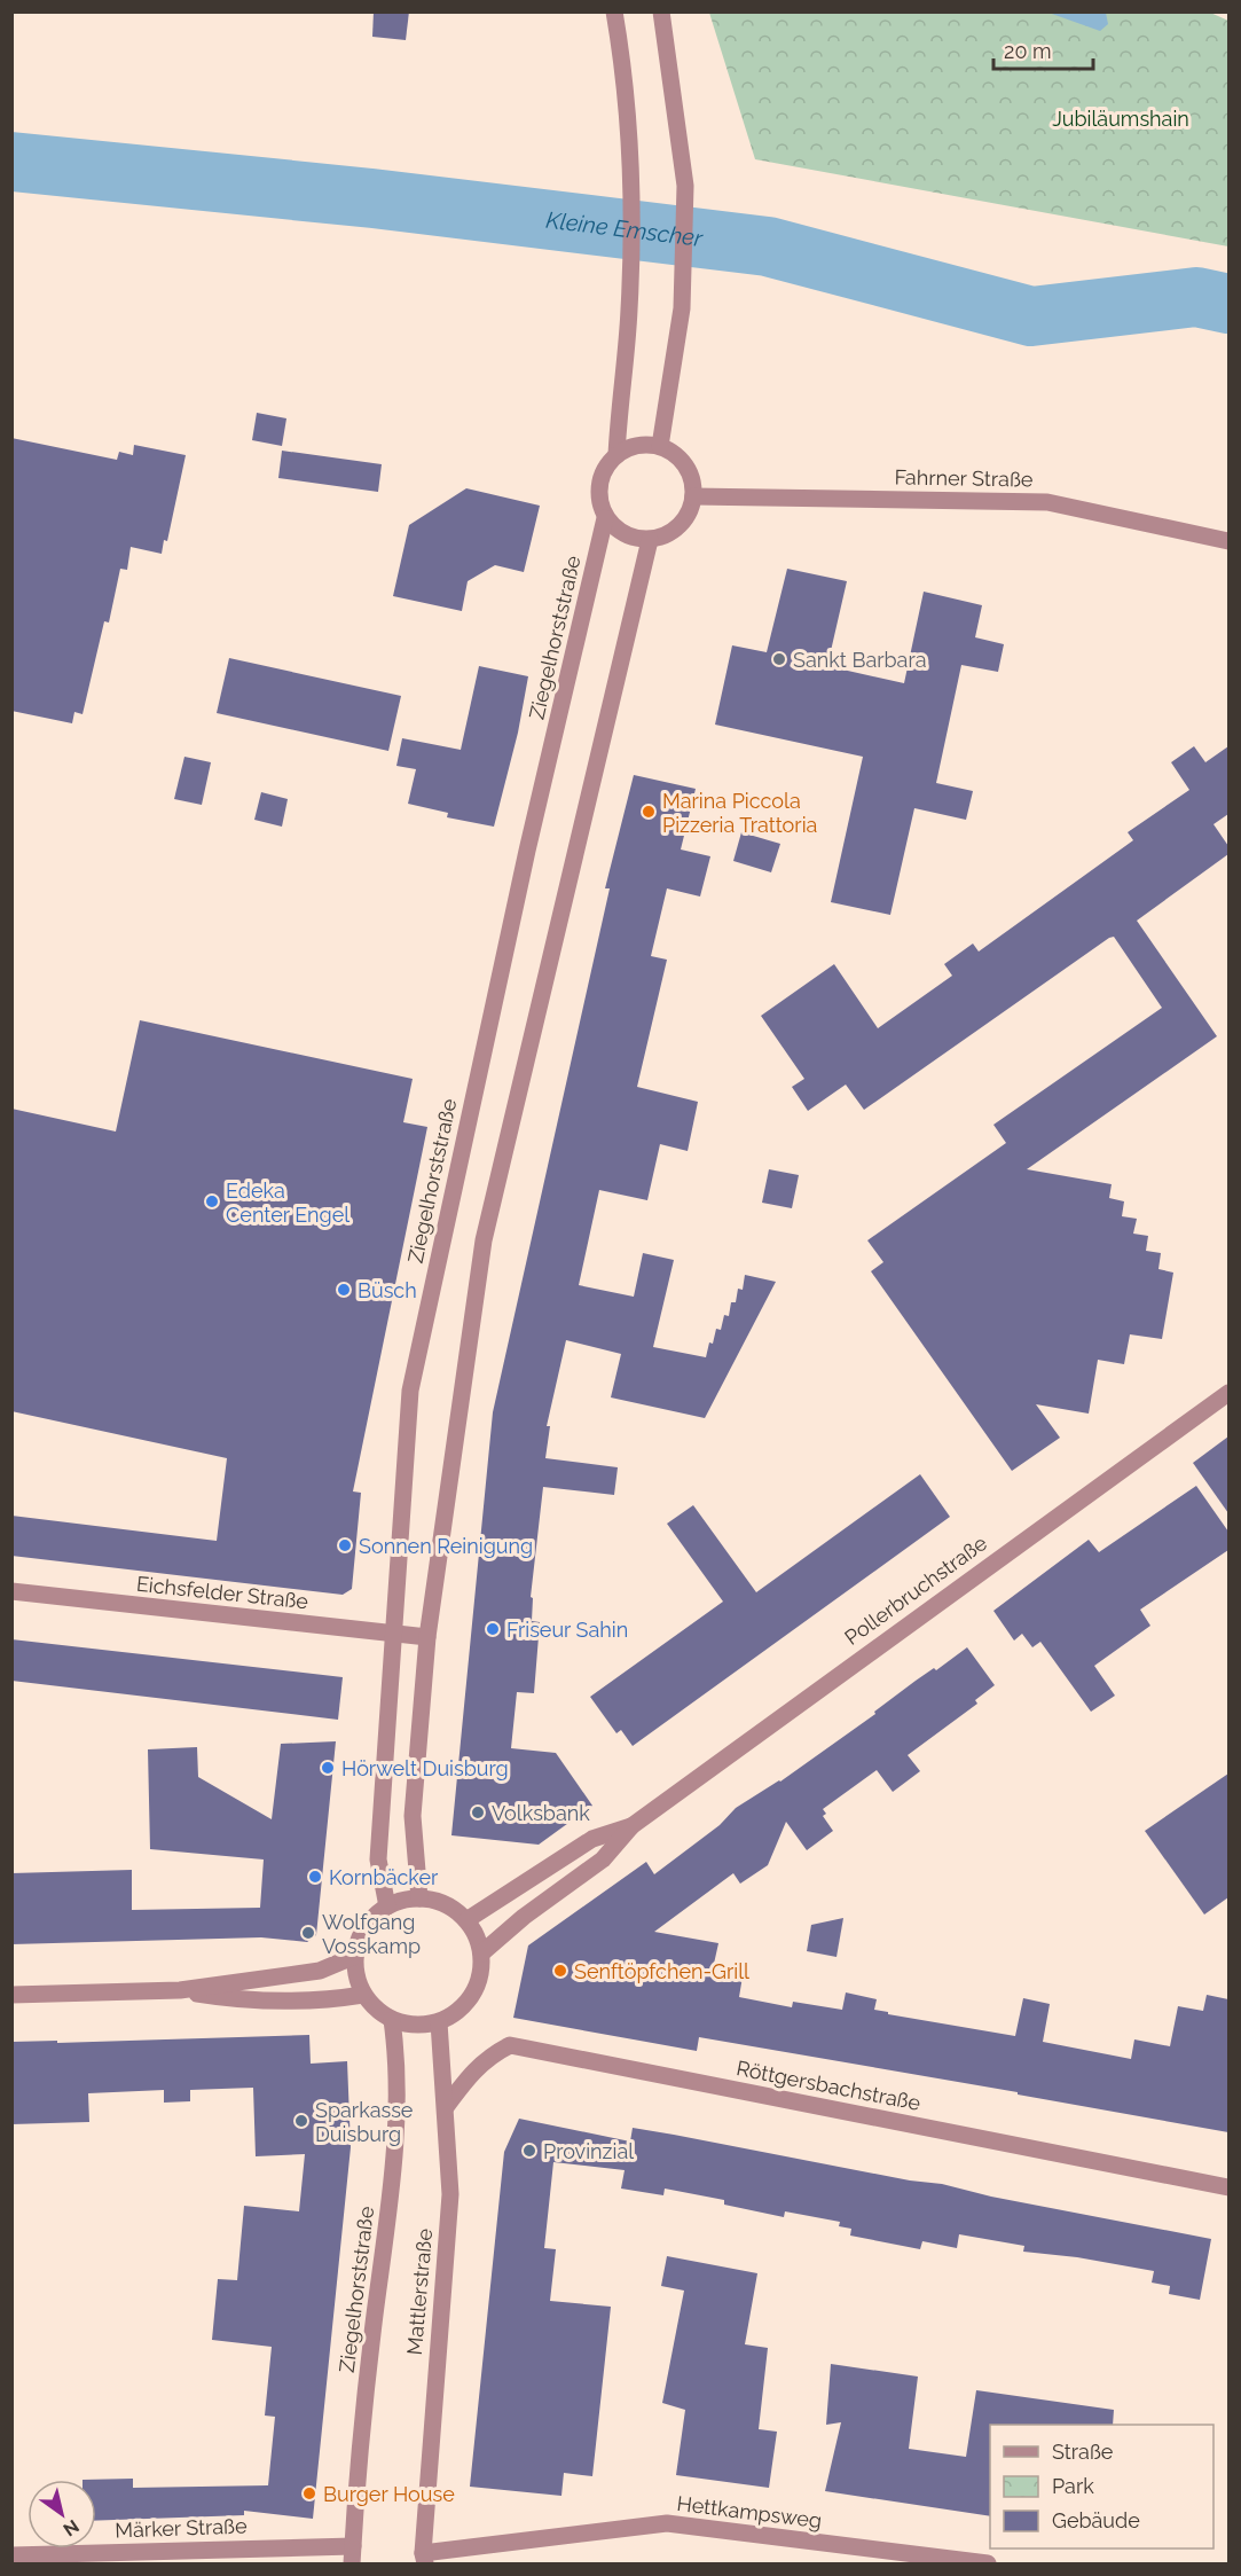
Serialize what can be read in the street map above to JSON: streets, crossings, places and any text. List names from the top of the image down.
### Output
{
  "streets": {
    "street": [
      "Fahrner Straße",
      "Ziegelhorststraße",
      "Pollerbruchstraße",
      "Eichsfelder Straße",
      "Röttgersbachstraße",
      "Mattlerstraße",
      "Hettkampsweg",
      "Märker Straße"
    ]
  },
  "crossings": [
    ["Fahrner Straße", "Ziegelhorststraße"],
    ["Ziegelhorststraße", "Pollerbruchstraße"],
    ["Ziegelhorststraße", "Eichsfelder Straße"],
    ["Ziegelhorststraße", "Mattlerstraße"],
    ["Ziegelhorststraße", "Märker Straße"],
    ["Pollerbruchstraße", "Mattlerstraße"],
    ["Röttgersbachstraße", "Mattlerstraße"],
    ["Mattlerstraße", "Hettkampsweg"]
  ],
  "water": ["Kleine Emscher"],
  "parks": ["Jubiläumshain"],
  "places": [
    "Sankt Barbara",
    "Marina Piccola Pizzeria Trattoria",
    "Edeka Center Engel",
    "Büsch",
    "Sonnen Reinigung",
    "Friseur Sahin",
    "Hörwelt Duisburg",
    "Volksbank",
    "Kornbäcker",
    "Wolfgang Vosskamp",
    "Senftöpfchen-Grill",
    "Sparkasse Duisburg",
    "Provinzial",
    "Burger House"
  ],
  "legend": ["Straße", "Park", "Gebäude"],
  "scale_bar": "20 m",
  "north": "bottom right"
}
